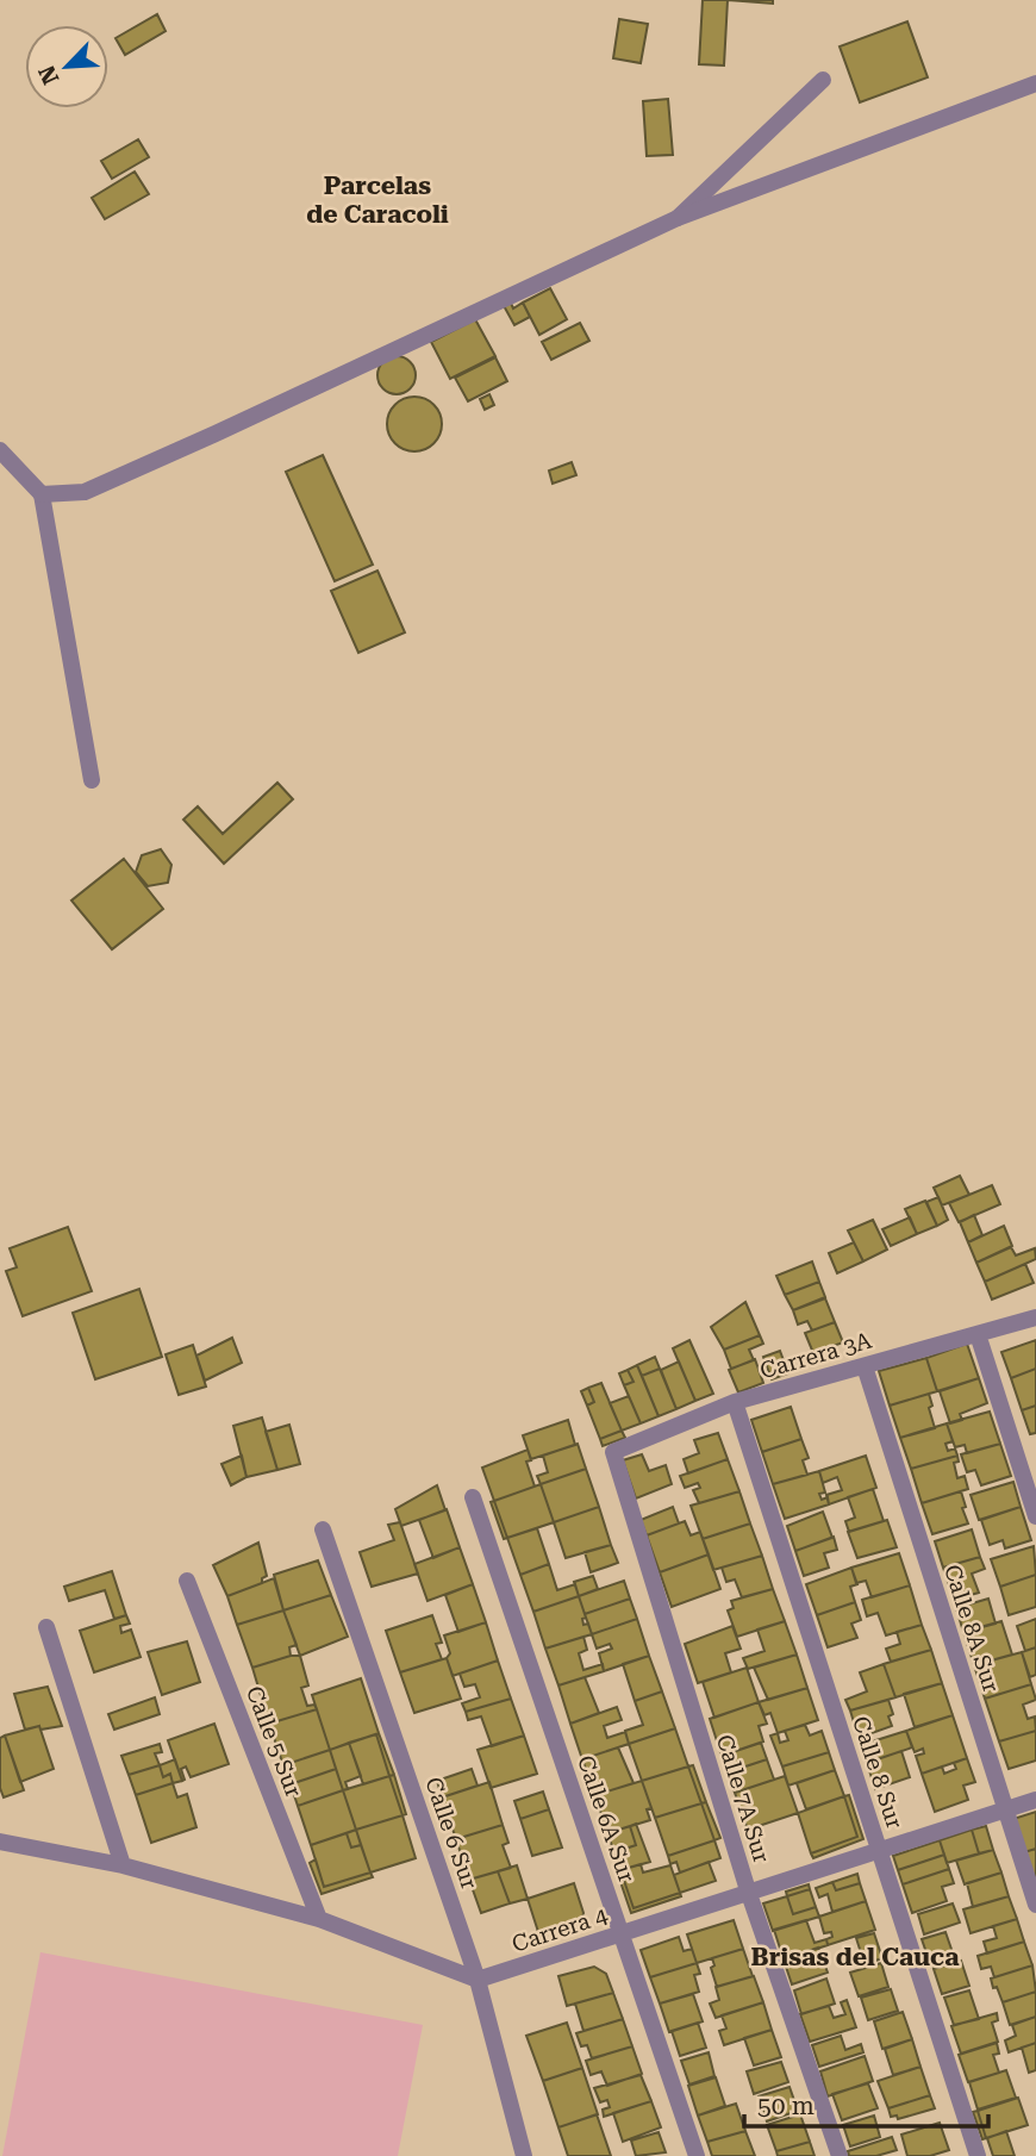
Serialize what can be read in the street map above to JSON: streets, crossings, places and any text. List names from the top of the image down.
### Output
{
  "streets": {
    "street": [
      "Carrera 3A",
      "Calle 8A Sur",
      "Calle 5 Sur",
      "Calle 8 Sur",
      "Calle 7A Sur",
      "Calle 6A Sur",
      "Calle 6 Sur",
      "Carrera 4"
    ]
  },
  "crossings": [
    ["Carrera 3A", "Calle 8A Sur"],
    ["Carrera 3A", "Calle 8 Sur"],
    ["Carrera 3A", "Calle 7A Sur"],
    ["Calle 8A Sur", "Carrera 4"],
    ["Calle 8 Sur", "Carrera 4"],
    ["Calle 7A Sur", "Carrera 4"],
    ["Calle 6A Sur", "Carrera 4"],
    ["Calle 6 Sur", "Carrera 4"]
  ],
  "districts": ["Parcelas de Caracoli", "Brisas del Cauca"],
  "scale_bar": "50 m",
  "north": "bottom left"
}
